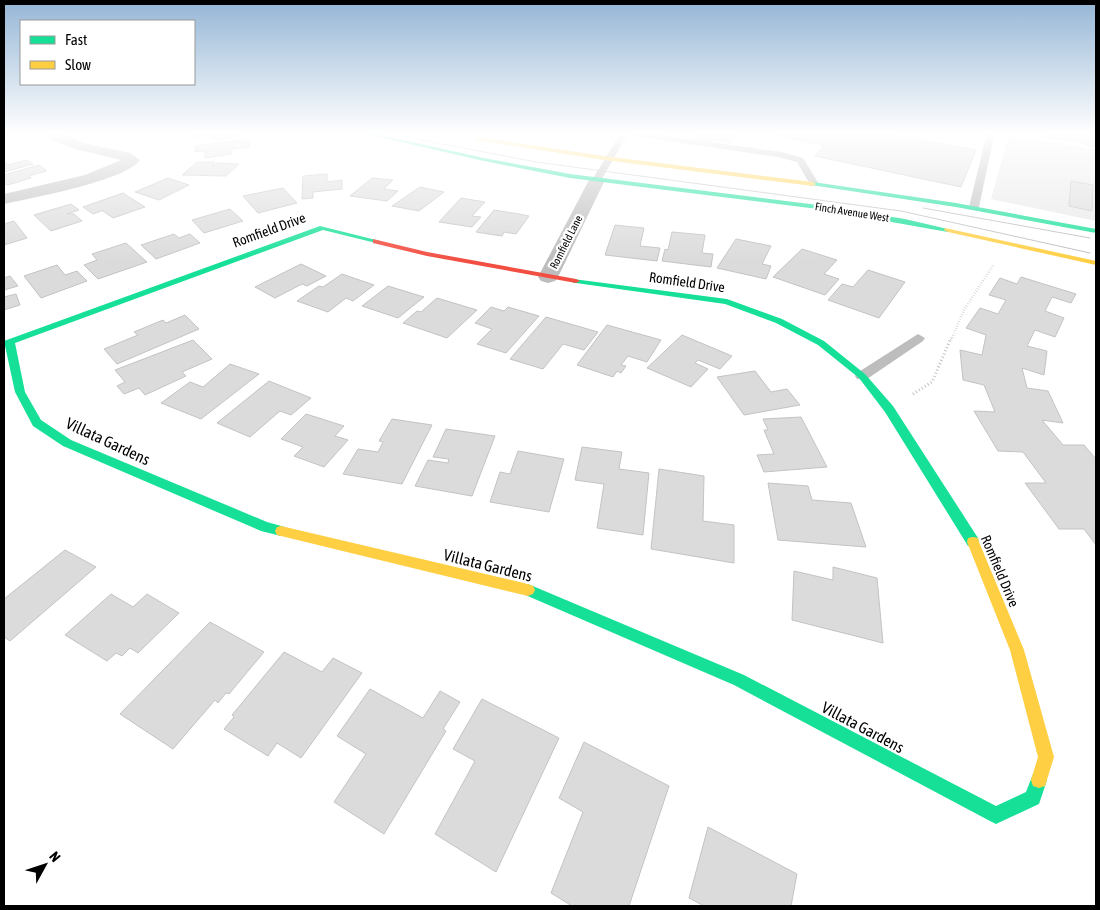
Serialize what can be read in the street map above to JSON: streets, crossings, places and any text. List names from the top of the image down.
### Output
{
  "streets": {
    "street": [
      "Finch Avenue West",
      "Romfield Drive",
      "Romfield Lane",
      "Villata Gardens"
    ]
  },
  "crossings": [
    ["Finch Avenue West", "Romfield Lane"],
    ["Romfield Drive", "Romfield Lane"],
    ["Romfield Drive", "Villata Gardens"]
  ],
  "legend": ["Fast", "Slow"],
  "north": "top right"
}
